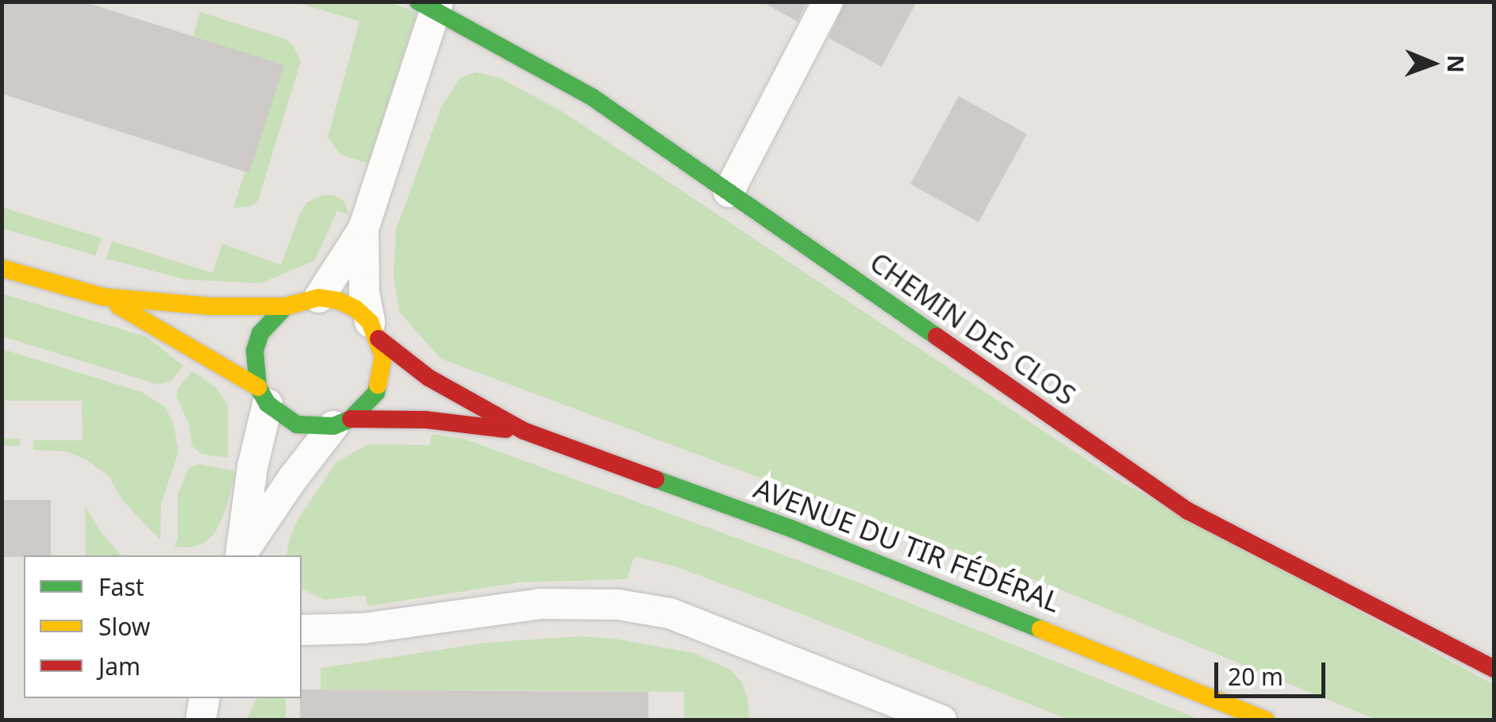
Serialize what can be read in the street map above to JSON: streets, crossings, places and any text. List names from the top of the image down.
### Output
{
  "streets": {
    "main road": ["CHEMIN DES CLOS", "AVENUE DU TIR FÉDÉRAL"]
  },
  "legend": ["Fast", "Slow", "Jam"],
  "scale_bar": "20 m",
  "north": "right"
}
